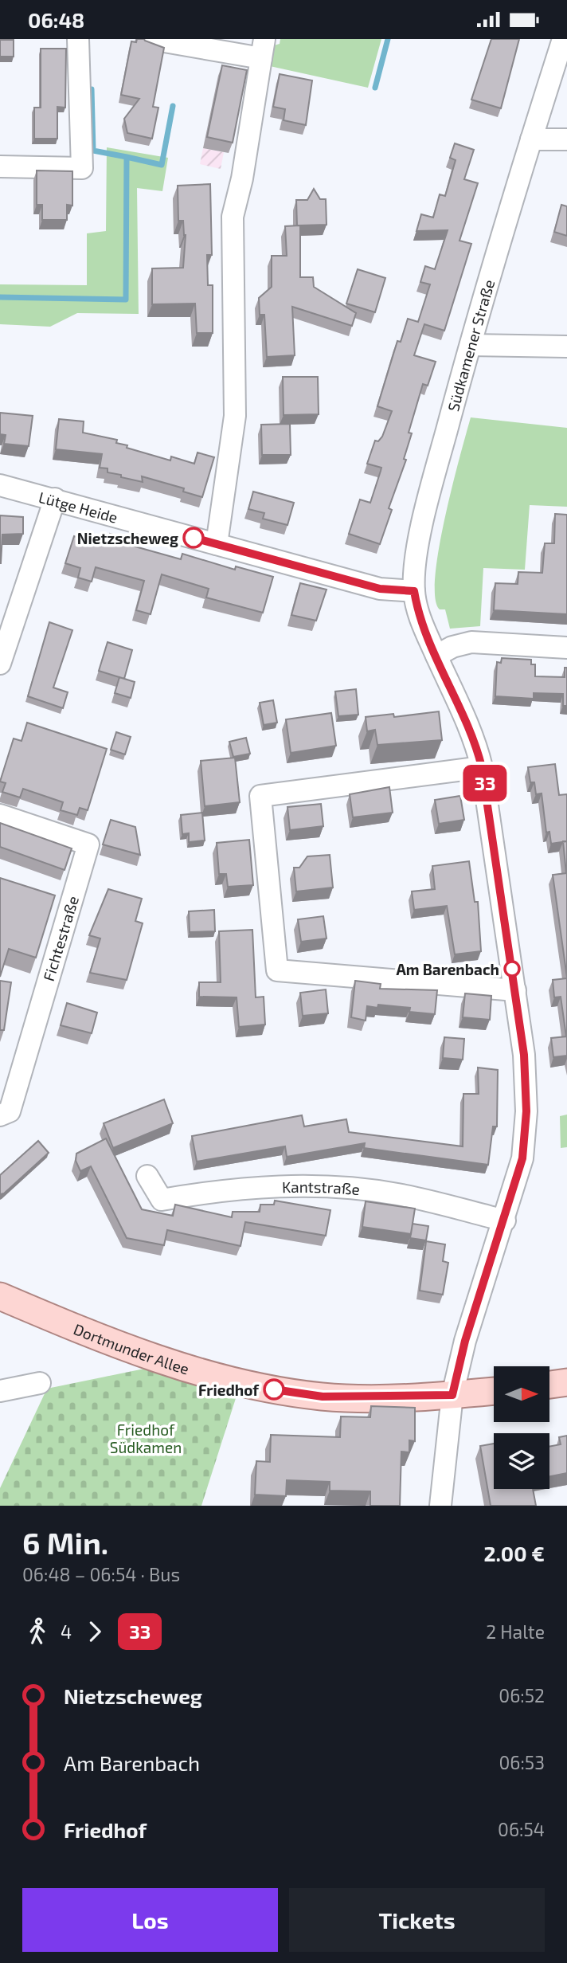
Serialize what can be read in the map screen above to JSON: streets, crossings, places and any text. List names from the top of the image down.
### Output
{
  "streets": {
    "main road": ["Dortmunder Allee"],
    "street": [
      "Südkamener Straße",
      "Lütge Heide",
      "Fichtestraße",
      "Kantstraße"
    ]
  },
  "crossings": [
    ["Südkamener Straße", "Lütge Heide"],
    ["Südkamener Straße", "Kantstraße"],
    ["Südkamener Straße", "Dortmunder Allee"]
  ],
  "parks": ["Friedhof Südkamen"],
  "places": ["Nietzscheweg", "Am Barenbach", "Friedhof"],
  "lines": ["bus line 33"],
  "north": "right",
  "page": {
    "status": "06:48",
    "on_map": "33",
    "heading": ["6 Min.", "06:48 – 06:54 · Bus", "2.00 €"],
    "legs": ["4", "33", "2 Halte"],
    "list": [
      {
        "name": "Nietzscheweg",
        "value": "06:52"
      },
      {
        "name": "Am Barenbach",
        "value": "06:53"
      },
      {
        "name": "Friedhof",
        "value": "06:54"
      }
    ],
    "buttons": ["Los", "Tickets"]
  }
}
